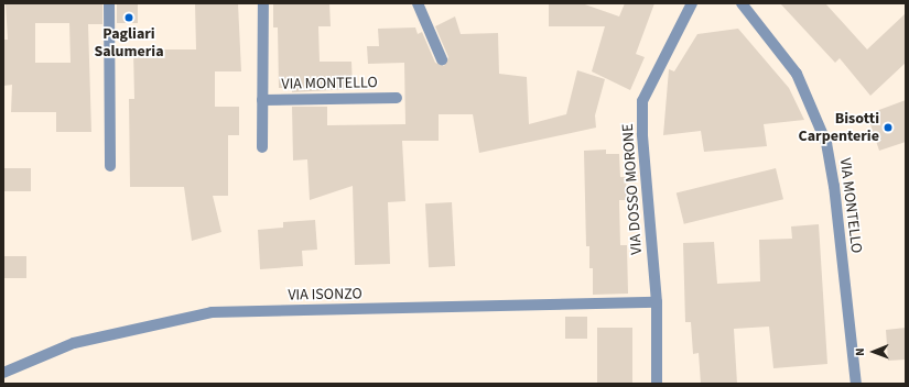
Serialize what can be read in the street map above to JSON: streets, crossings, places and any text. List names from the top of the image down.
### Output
{
  "streets": {
    "street": ["VIA MONTELLO", "VIA DOSSO MORONE", "VIA ISONZO"]
  },
  "crossings": [
    ["VIA DOSSO MORONE", "VIA ISONZO"]
  ],
  "places": ["Pagliari Salumeria", "Bisotti Carpenterie"],
  "north": "left"
}
